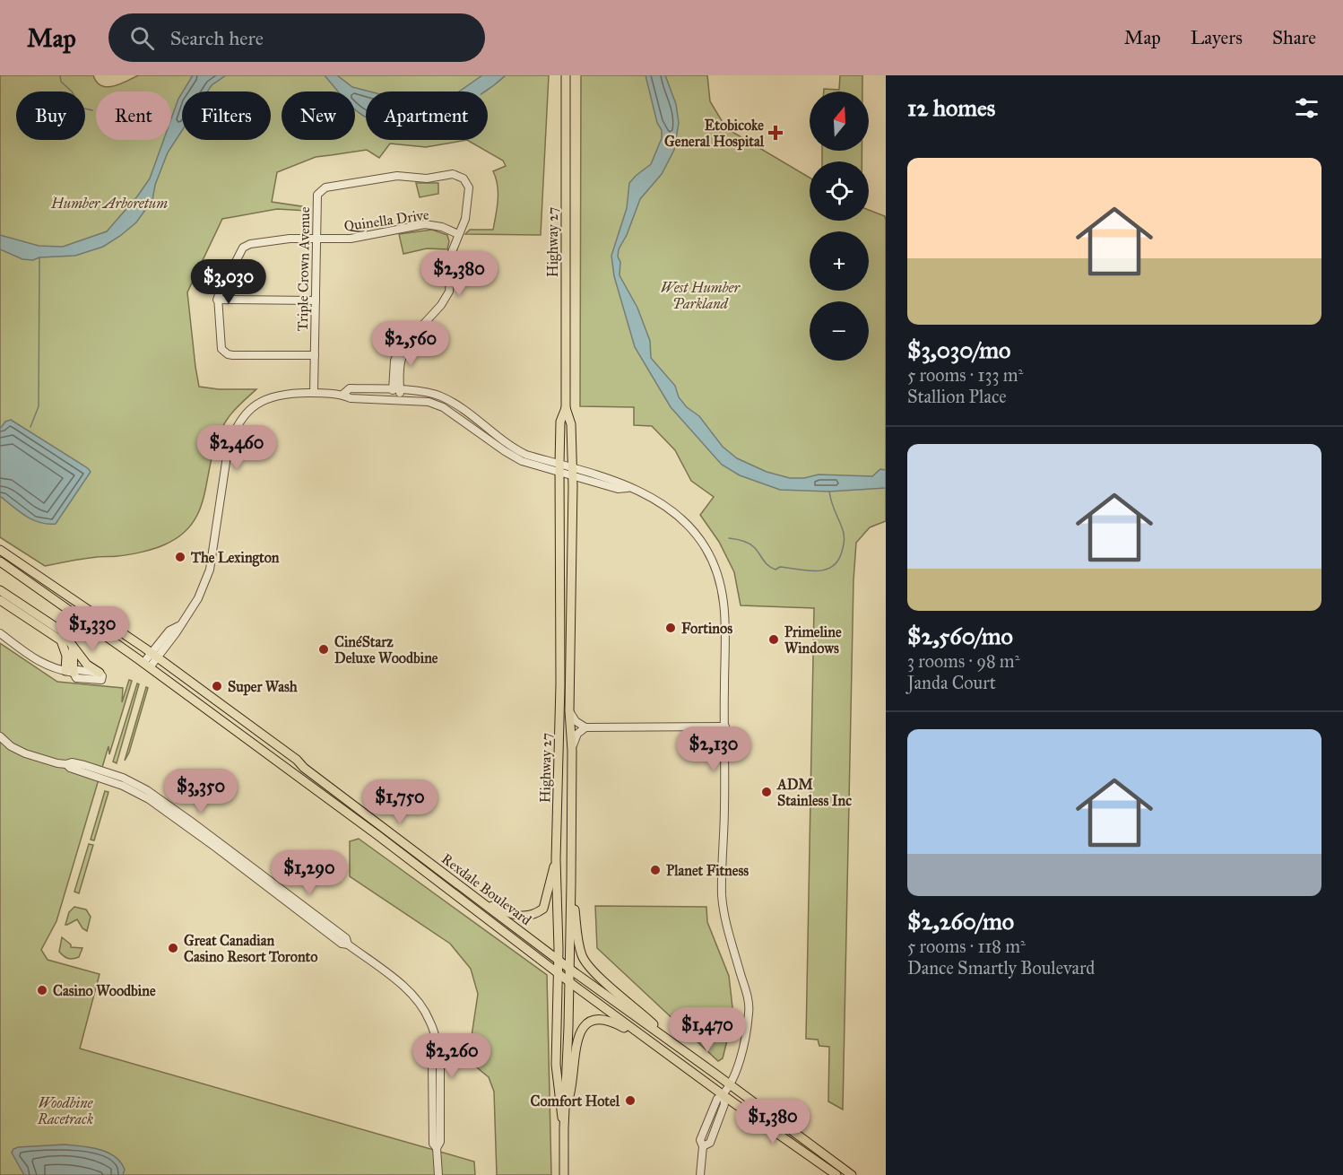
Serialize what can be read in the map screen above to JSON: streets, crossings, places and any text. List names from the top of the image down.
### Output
{
  "streets": {
    "main road": ["Highway 27", "Rexdale Boulevard"],
    "street": ["Quinella Drive", "Triple Crown Avenue"]
  },
  "crossings": [
    ["Quinella Drive", "Triple Crown Avenue"],
    ["Highway 27", "Rexdale Boulevard"]
  ],
  "parks": ["Humber Arboretum", "West Humber Parkland", "Woodbine Racetrack"],
  "places": {
    "health": ["Etobicoke General Hospital"],
    "other": [
      "The Lexington",
      "Fortinos",
      "Primeline Windows",
      "CinéStarz Deluxe Woodbine",
      "Super Wash",
      "ADM Stainless Inc",
      "Planet Fitness",
      "Great Canadian Casino Resort Toronto",
      "Casino Woodbine",
      "Comfort Hotel"
    ]
  },
  "north": "top",
  "page": {
    "header": "Map",
    "search": "Search here",
    "nav": ["Map", "Layers", "Share"],
    "heading": "12 homes",
    "map_buttons": ["+", "−"],
    "chip": [
      "Buy",
      "Rent",
      "Filters",
      "New",
      "Apartment"
    ],
    "list": [
      {
        "name": "$3,030/mo",
        "note": "5 rooms · 133 m² · Stallion Place"
      },
      {
        "name": "$2,560/mo",
        "note": "3 rooms · 98 m² · Janda Court"
      },
      {
        "name": "$2,260/mo",
        "note": "5 rooms · 118 m² · Dance Smartly Boulevard"
      }
    ],
    "price": [
      "$2,380",
      "$3,030",
      "$2,560",
      "$2,460",
      "$1,330",
      "$2,130",
      "$3,350",
      "$1,750",
      "$1,290",
      "$1,470",
      "$2,260",
      "$1,380"
    ]
  }
}
